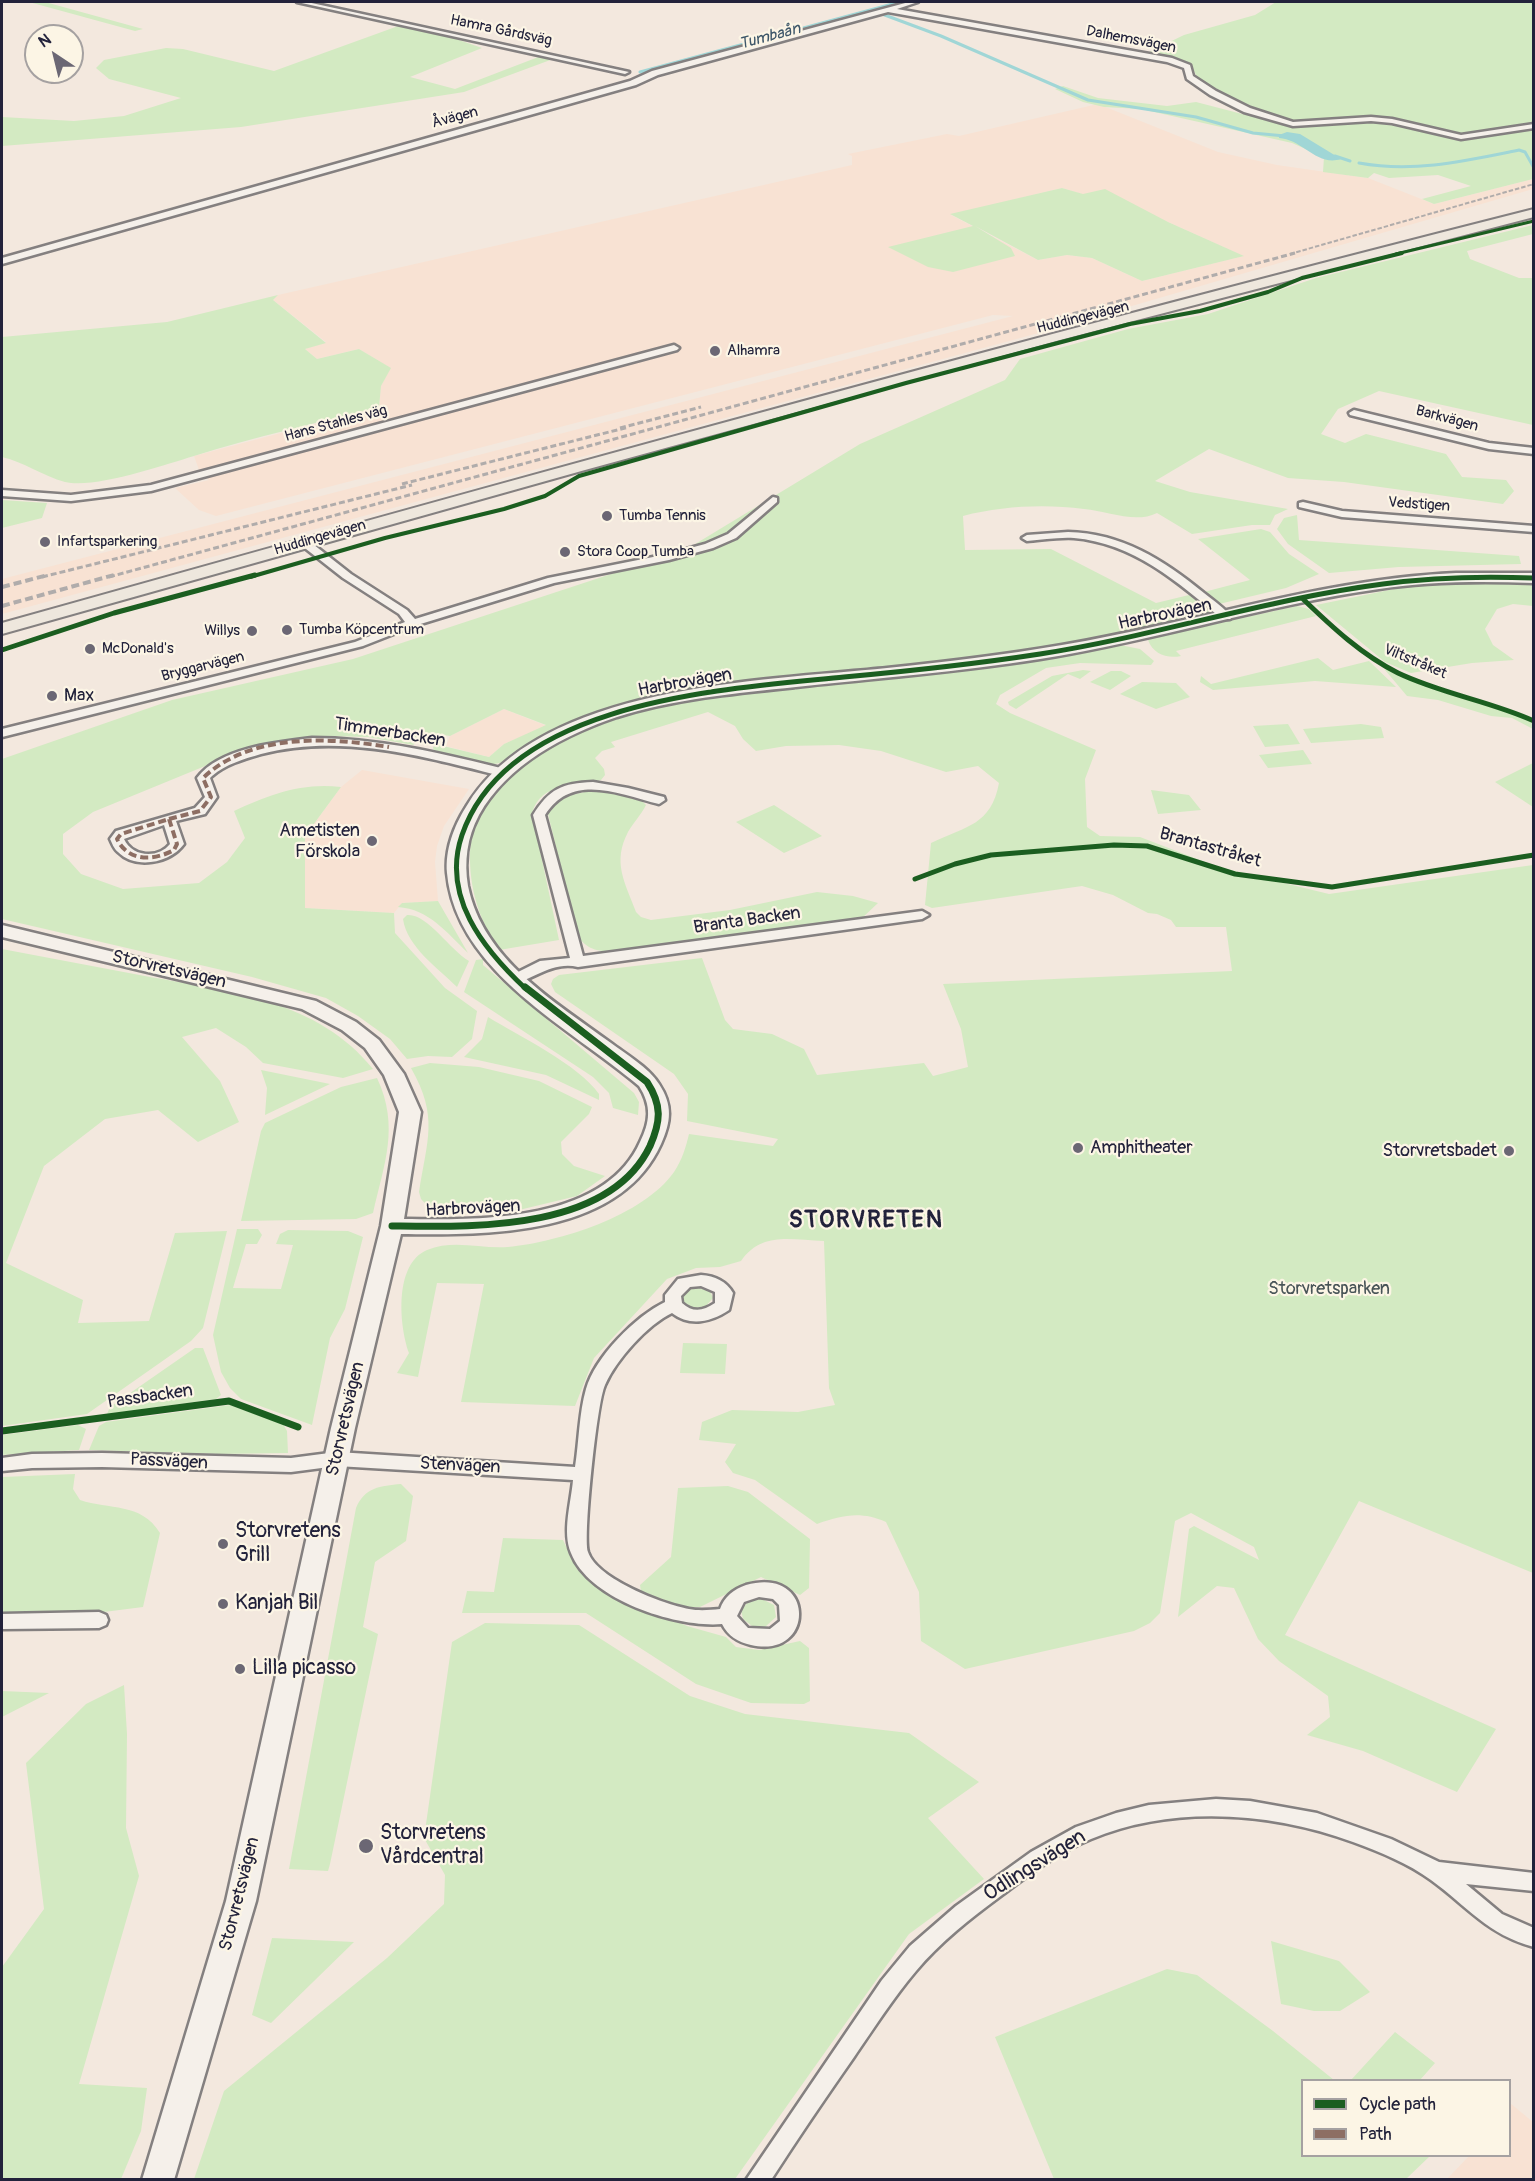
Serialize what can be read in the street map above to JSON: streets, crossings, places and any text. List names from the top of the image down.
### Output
{
  "streets": {
    "main road": ["Huddingevägen"],
    "street": [
      "Hamra Gårdsväg",
      "Dalhemsvägen",
      "Åvägen",
      "Barkvägen",
      "Hans Stahles väg",
      "Vedstigen",
      "Harbrovägen",
      "Bryggarvägen",
      "Timmerbacken",
      "Branta Backen",
      "Storvretsvägen",
      "Passvägen",
      "Stenvägen",
      "Odlingsvägen"
    ],
    "cycle path": ["Viltstråket", "Brantastråket", "Passbacken"]
  },
  "crossings": [
    ["Dalhemsvägen", "Åvägen"],
    ["Harbrovägen", "Timmerbacken"],
    ["Harbrovägen", "Branta Backen"],
    ["Harbrovägen", "Storvretsvägen"],
    ["Storvretsvägen", "Passvägen"],
    ["Storvretsvägen", "Stenvägen"],
    ["Passvägen", "Stenvägen"]
  ],
  "districts": ["STORVRETEN"],
  "water": ["Tumbaån"],
  "parks": ["Storvretsparken"],
  "places": [
    "Alhamra",
    "Tumba Tennis",
    "Infartsparkering",
    "Stora Coop Tumba",
    "Tumba Köpcentrum",
    "Willys",
    "McDonald's",
    "Max",
    "Ametisten Förskola",
    "Amphitheater",
    "Storvretsbadet",
    "Storvretens Grill",
    "Kanjah Bil",
    "Lilla picasso",
    "Storvretens Vårdcentral"
  ],
  "legend": ["Cycle path", "Path"],
  "north": "top left"
}
